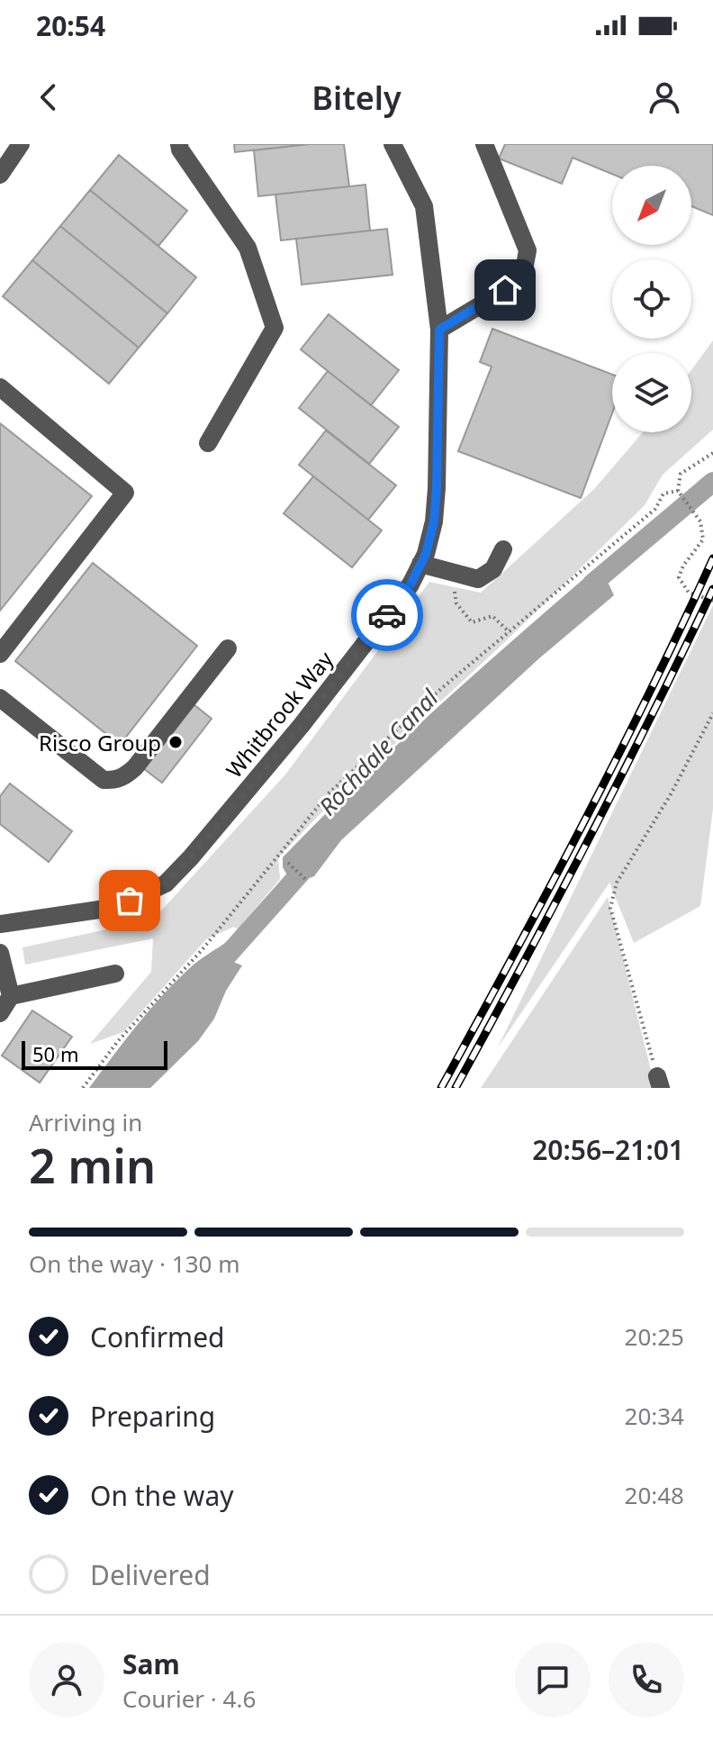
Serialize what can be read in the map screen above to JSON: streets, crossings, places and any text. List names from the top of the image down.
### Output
{
  "streets": {
    "street": ["Whitbrook Way"]
  },
  "water": ["Rochdale Canal"],
  "places": ["Risco Group"],
  "scale_bar": "50 m",
  "north": "bottom left",
  "page": {
    "status": "20:54",
    "header": "Bitely",
    "scale": "50 m",
    "heading": ["2 min", "Arriving in", "20:56–21:01"],
    "panel": ["Sam", "Courier · 4.6"],
    "bar": "On the way · 130 m",
    "list": [
      ["Confirmed", "20:25"],
      ["Preparing", "20:34"],
      ["On the way", "20:48"],
      "Delivered"
    ]
  }
}
